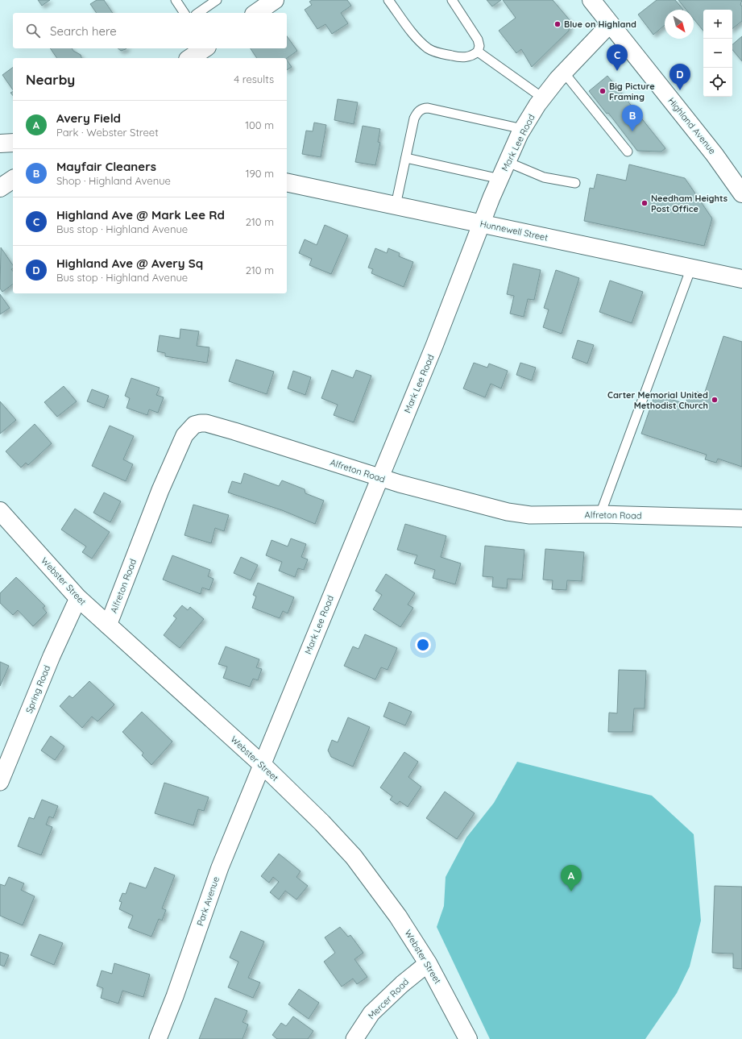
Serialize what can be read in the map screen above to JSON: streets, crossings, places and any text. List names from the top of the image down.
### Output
{
  "streets": {
    "street": [
      "Highland Avenue",
      "Mark Lee Road",
      "Hunnewell Street",
      "Alfreton Road",
      "Webster Street",
      "Spring Road",
      "Park Avenue",
      "Mercer Road"
    ]
  },
  "crossings": [
    ["Highland Avenue", "Mark Lee Road"],
    ["Mark Lee Road", "Hunnewell Street"],
    ["Mark Lee Road", "Alfreton Road"],
    ["Mark Lee Road", "Webster Street"],
    ["Mark Lee Road", "Park Avenue"],
    ["Alfreton Road", "Webster Street"],
    ["Webster Street", "Spring Road"],
    ["Webster Street", "Park Avenue"],
    ["Webster Street", "Mercer Road"]
  ],
  "places": [
    "Blue on Highland",
    "Big Picture Framing",
    "Needham Heights Post Office",
    "Carter Memorial United Methodist Church"
  ],
  "north": "bottom right",
  "page": {
    "map_buttons": ["+", "−"],
    "search": "Search here",
    "pins": [
      "C",
      "D",
      "B",
      "A"
    ],
    "heading": ["Nearby", "4 results"],
    "list": [
      {
        "mark": "A",
        "name": "Avery Field",
        "note": "Park · Webster Street",
        "value": "100 m"
      },
      {
        "mark": "B",
        "name": "Mayfair Cleaners",
        "note": "Shop · Highland Avenue",
        "value": "190 m"
      },
      {
        "mark": "C",
        "name": "Highland Ave @ Mark Lee Rd",
        "note": "Bus stop · Highland Avenue",
        "value": "210 m"
      },
      {
        "mark": "D",
        "name": "Highland Ave @ Avery Sq",
        "note": "Bus stop · Highland Avenue",
        "value": "210 m"
      }
    ]
  }
}
